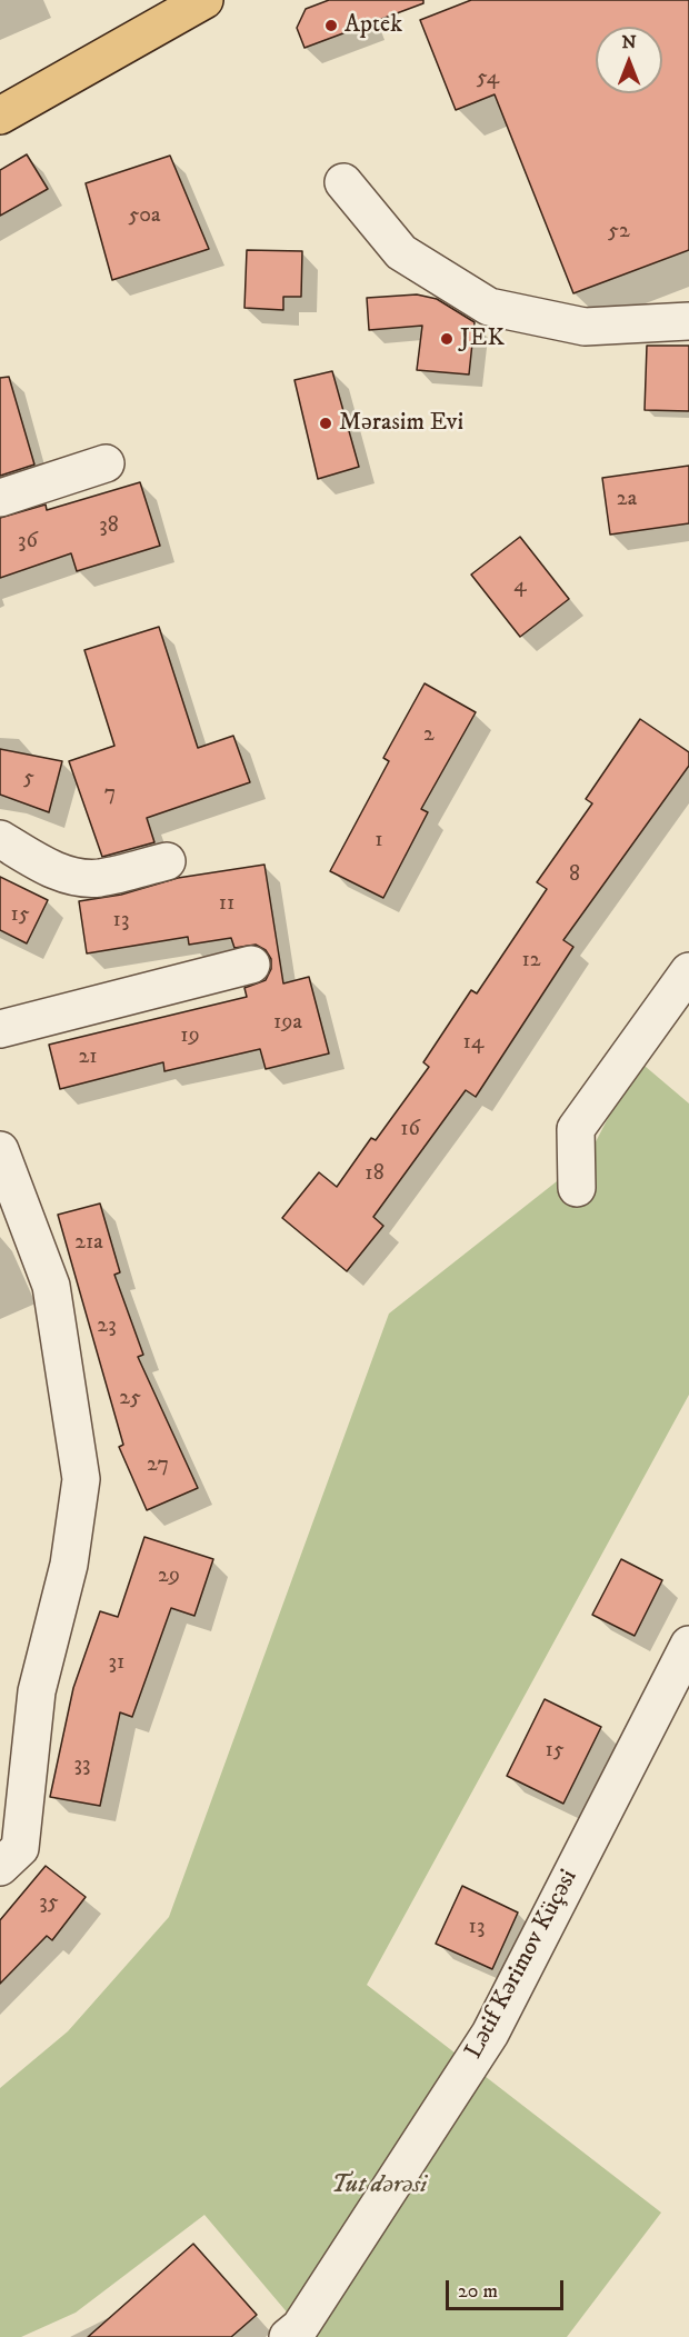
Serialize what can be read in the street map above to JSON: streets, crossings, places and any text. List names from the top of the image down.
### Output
{
  "streets": {
    "street": ["Lətif Kərimov Küçəsi"]
  },
  "parks": ["Tut dərəsi"],
  "places": ["Aptek", "JEK", "Mərasim Evi"],
  "house_numbers": [
    "54",
    "50a",
    "52",
    "2a",
    "38",
    "36",
    "4",
    "2",
    "5",
    "7",
    "1",
    "8",
    "11",
    "15",
    "13",
    "12",
    "19a",
    "19",
    "14",
    "21",
    "16",
    "18",
    "21a",
    "23",
    "25",
    "27",
    "29",
    "31",
    "15",
    "33",
    "35",
    "13"
  ],
  "scale_bar": "20 m",
  "north": "top"
}
